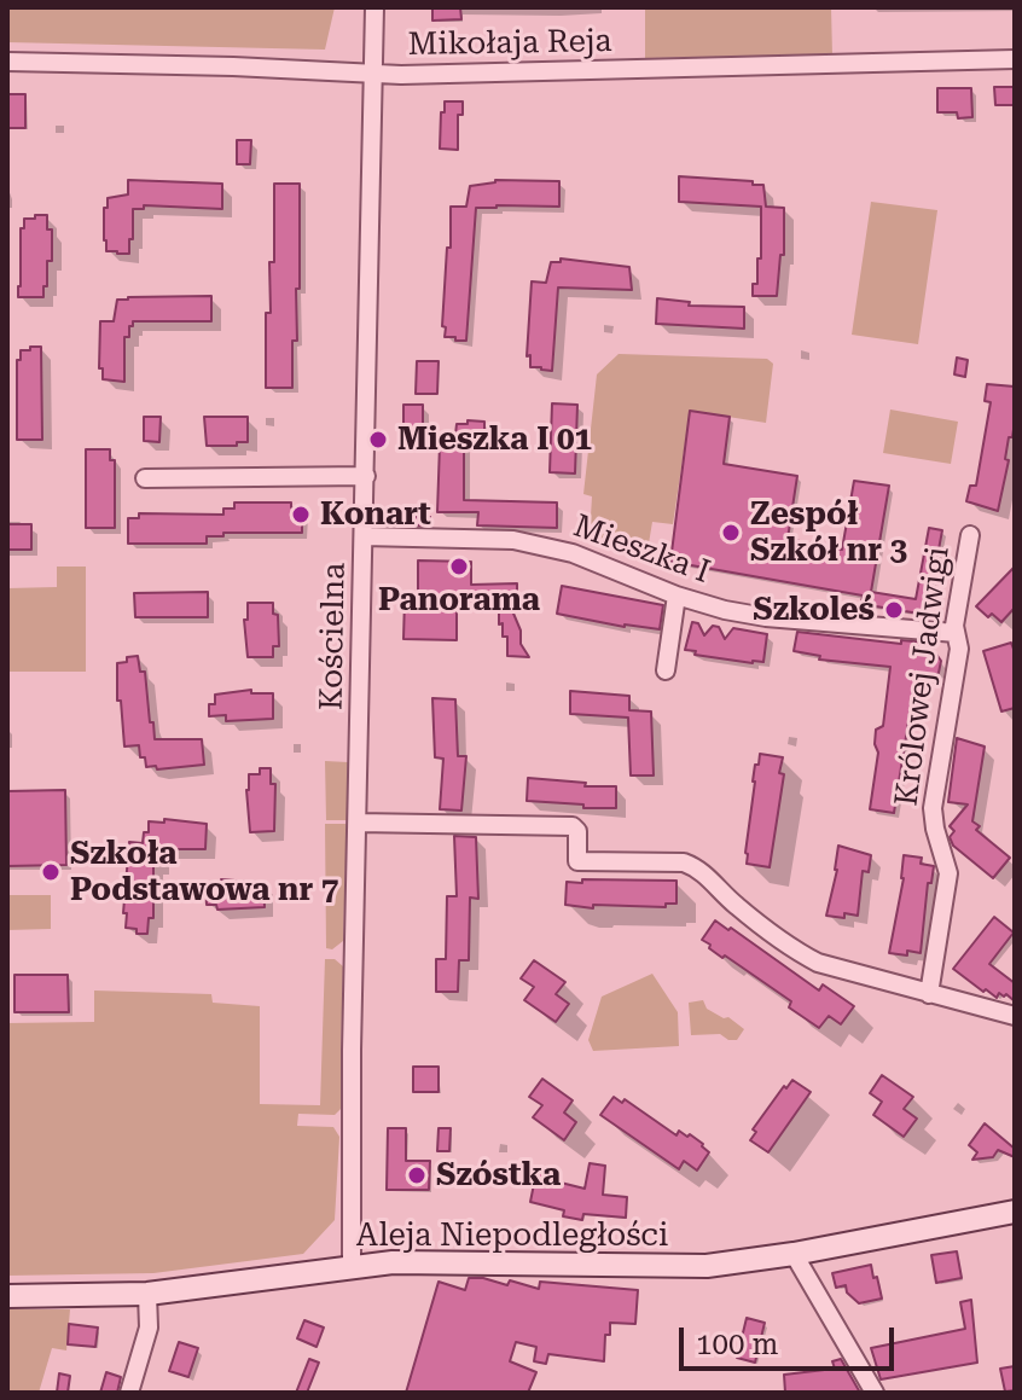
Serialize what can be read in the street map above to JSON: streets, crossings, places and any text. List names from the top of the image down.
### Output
{
  "streets": {
    "main road": ["Aleja Niepodległości"],
    "street": [
      "Mikołaja Reja",
      "Mieszka I",
      "Kościelna",
      "Królowej Jadwigi"
    ]
  },
  "crossings": [
    ["Mikołaja Reja", "Kościelna"],
    ["Mieszka I", "Kościelna"],
    ["Mieszka I", "Królowej Jadwigi"],
    ["Kościelna", "Aleja Niepodległości"]
  ],
  "places": [
    "Mieszka I 01",
    "Konart",
    "Zespół Szkół nr 3",
    "Panorama",
    "Szkoleś",
    "Szkoła Podstawowa nr 7",
    "Szóstka"
  ],
  "scale_bar": "100 m"
}
